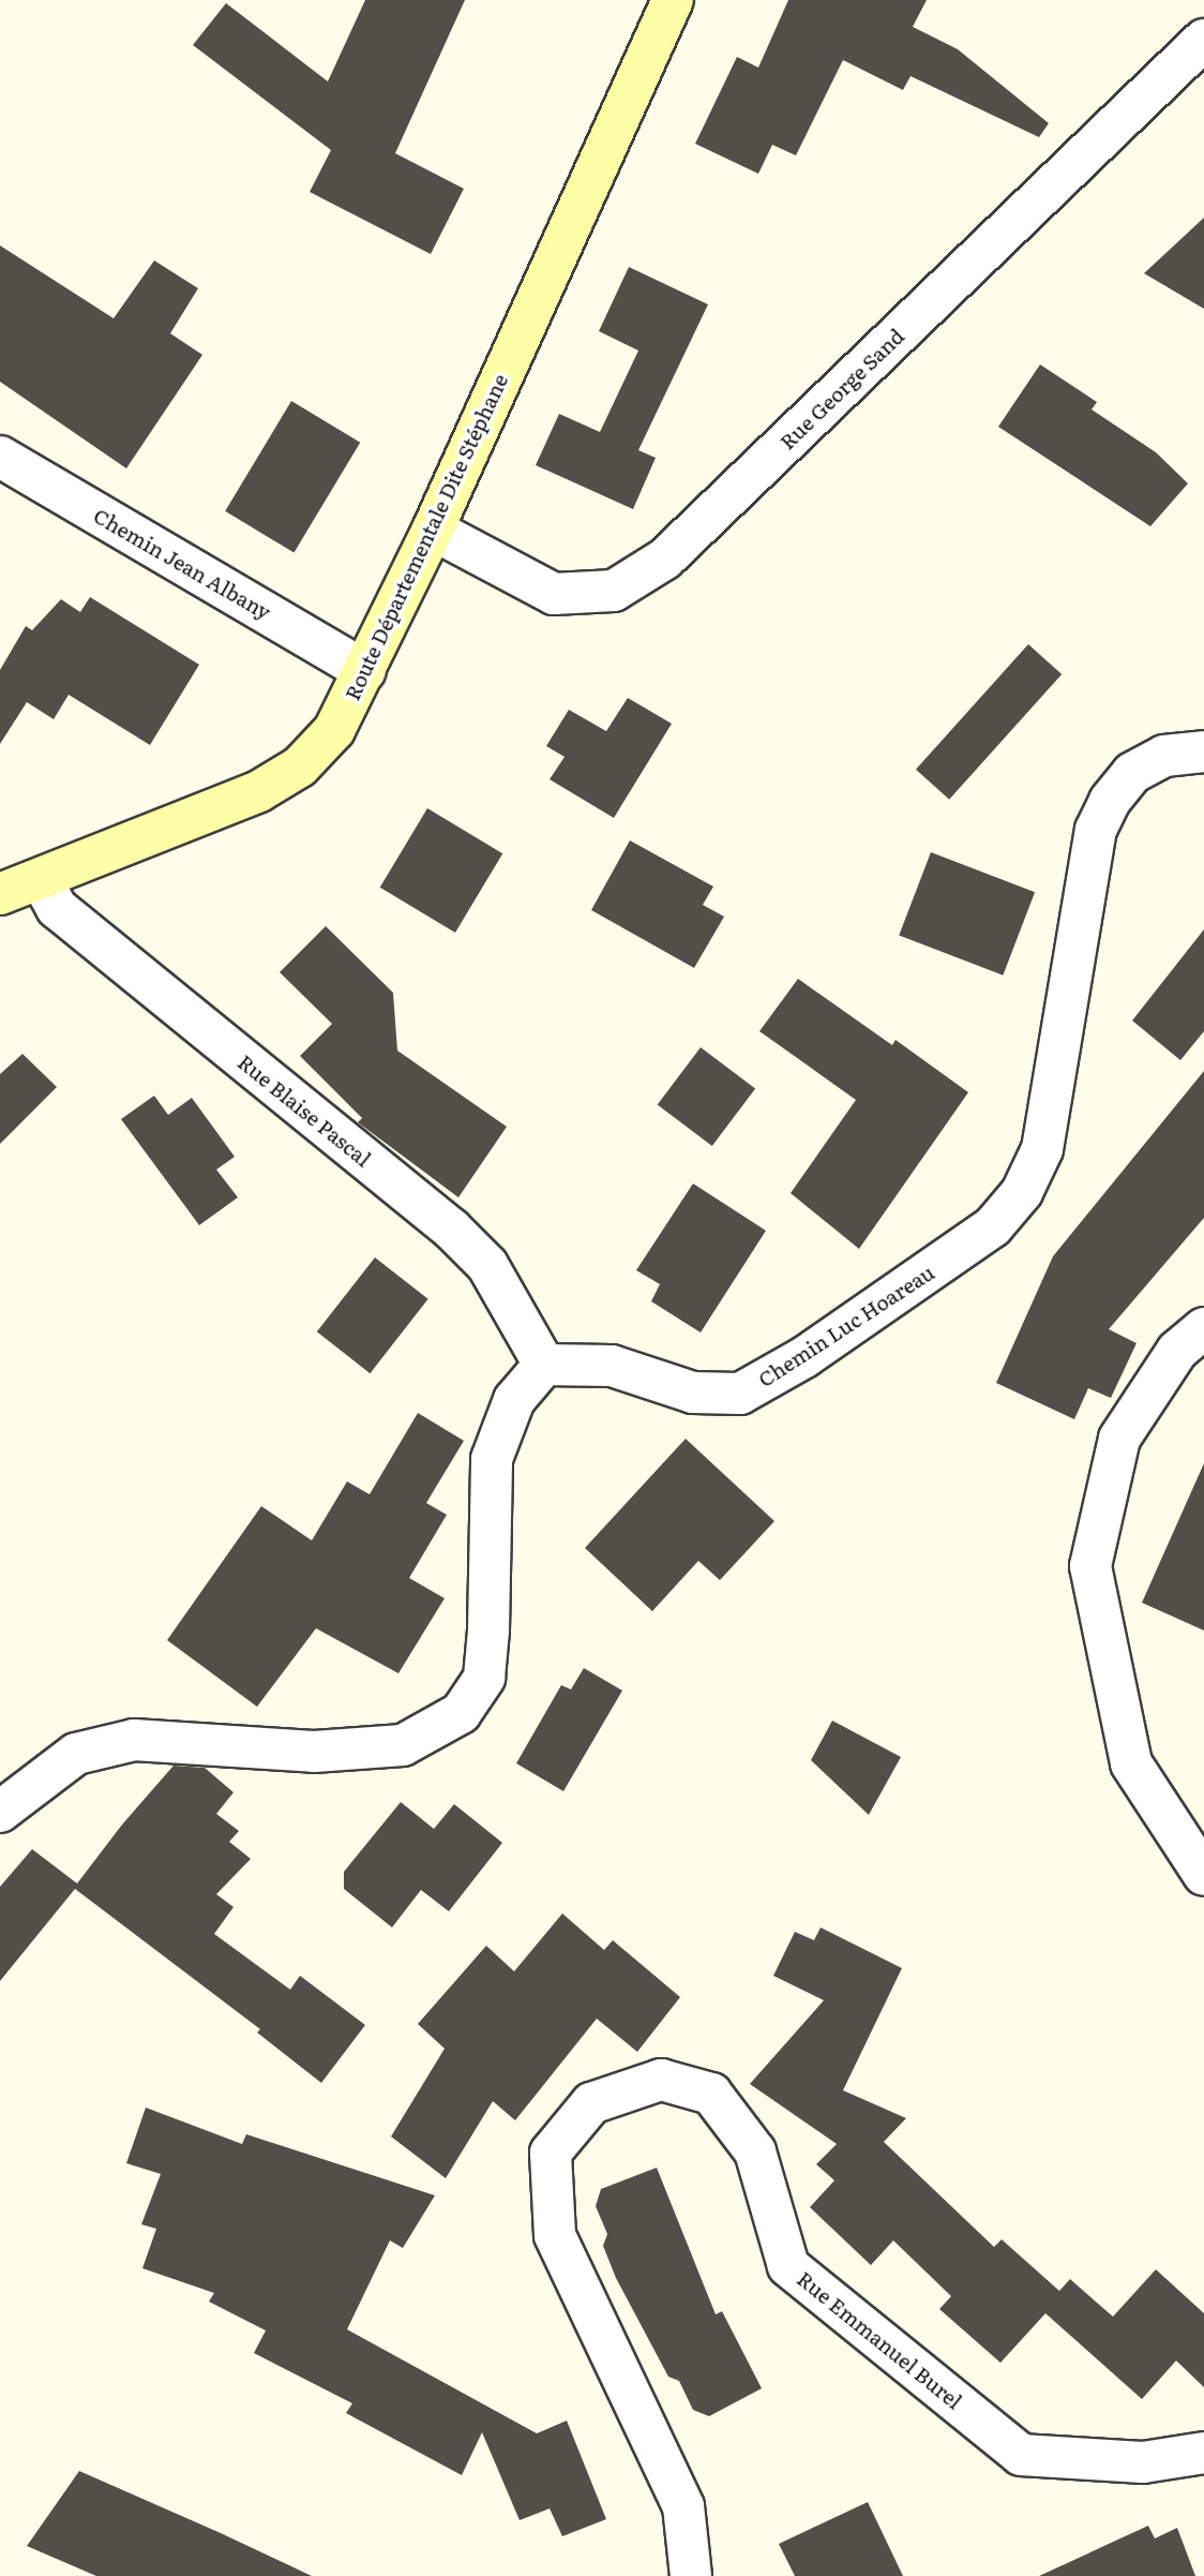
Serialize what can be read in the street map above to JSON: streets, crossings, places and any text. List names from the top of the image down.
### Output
{
  "streets": {
    "main road": ["Route Départementale Dite Stéphane"],
    "street": [
      "Rue George Sand",
      "Chemin Jean Albany",
      "Rue Blaise Pascal",
      "Chemin Luc Hoareau",
      "Rue Emmanuel Burel"
    ]
  },
  "crossings": [
    ["Rue George Sand", "Route Départementale Dite Stéphane"],
    ["Route Départementale Dite Stéphane", "Chemin Jean Albany"],
    ["Route Départementale Dite Stéphane", "Rue Blaise Pascal"],
    ["Rue Blaise Pascal", "Chemin Luc Hoareau"]
  ]
}
